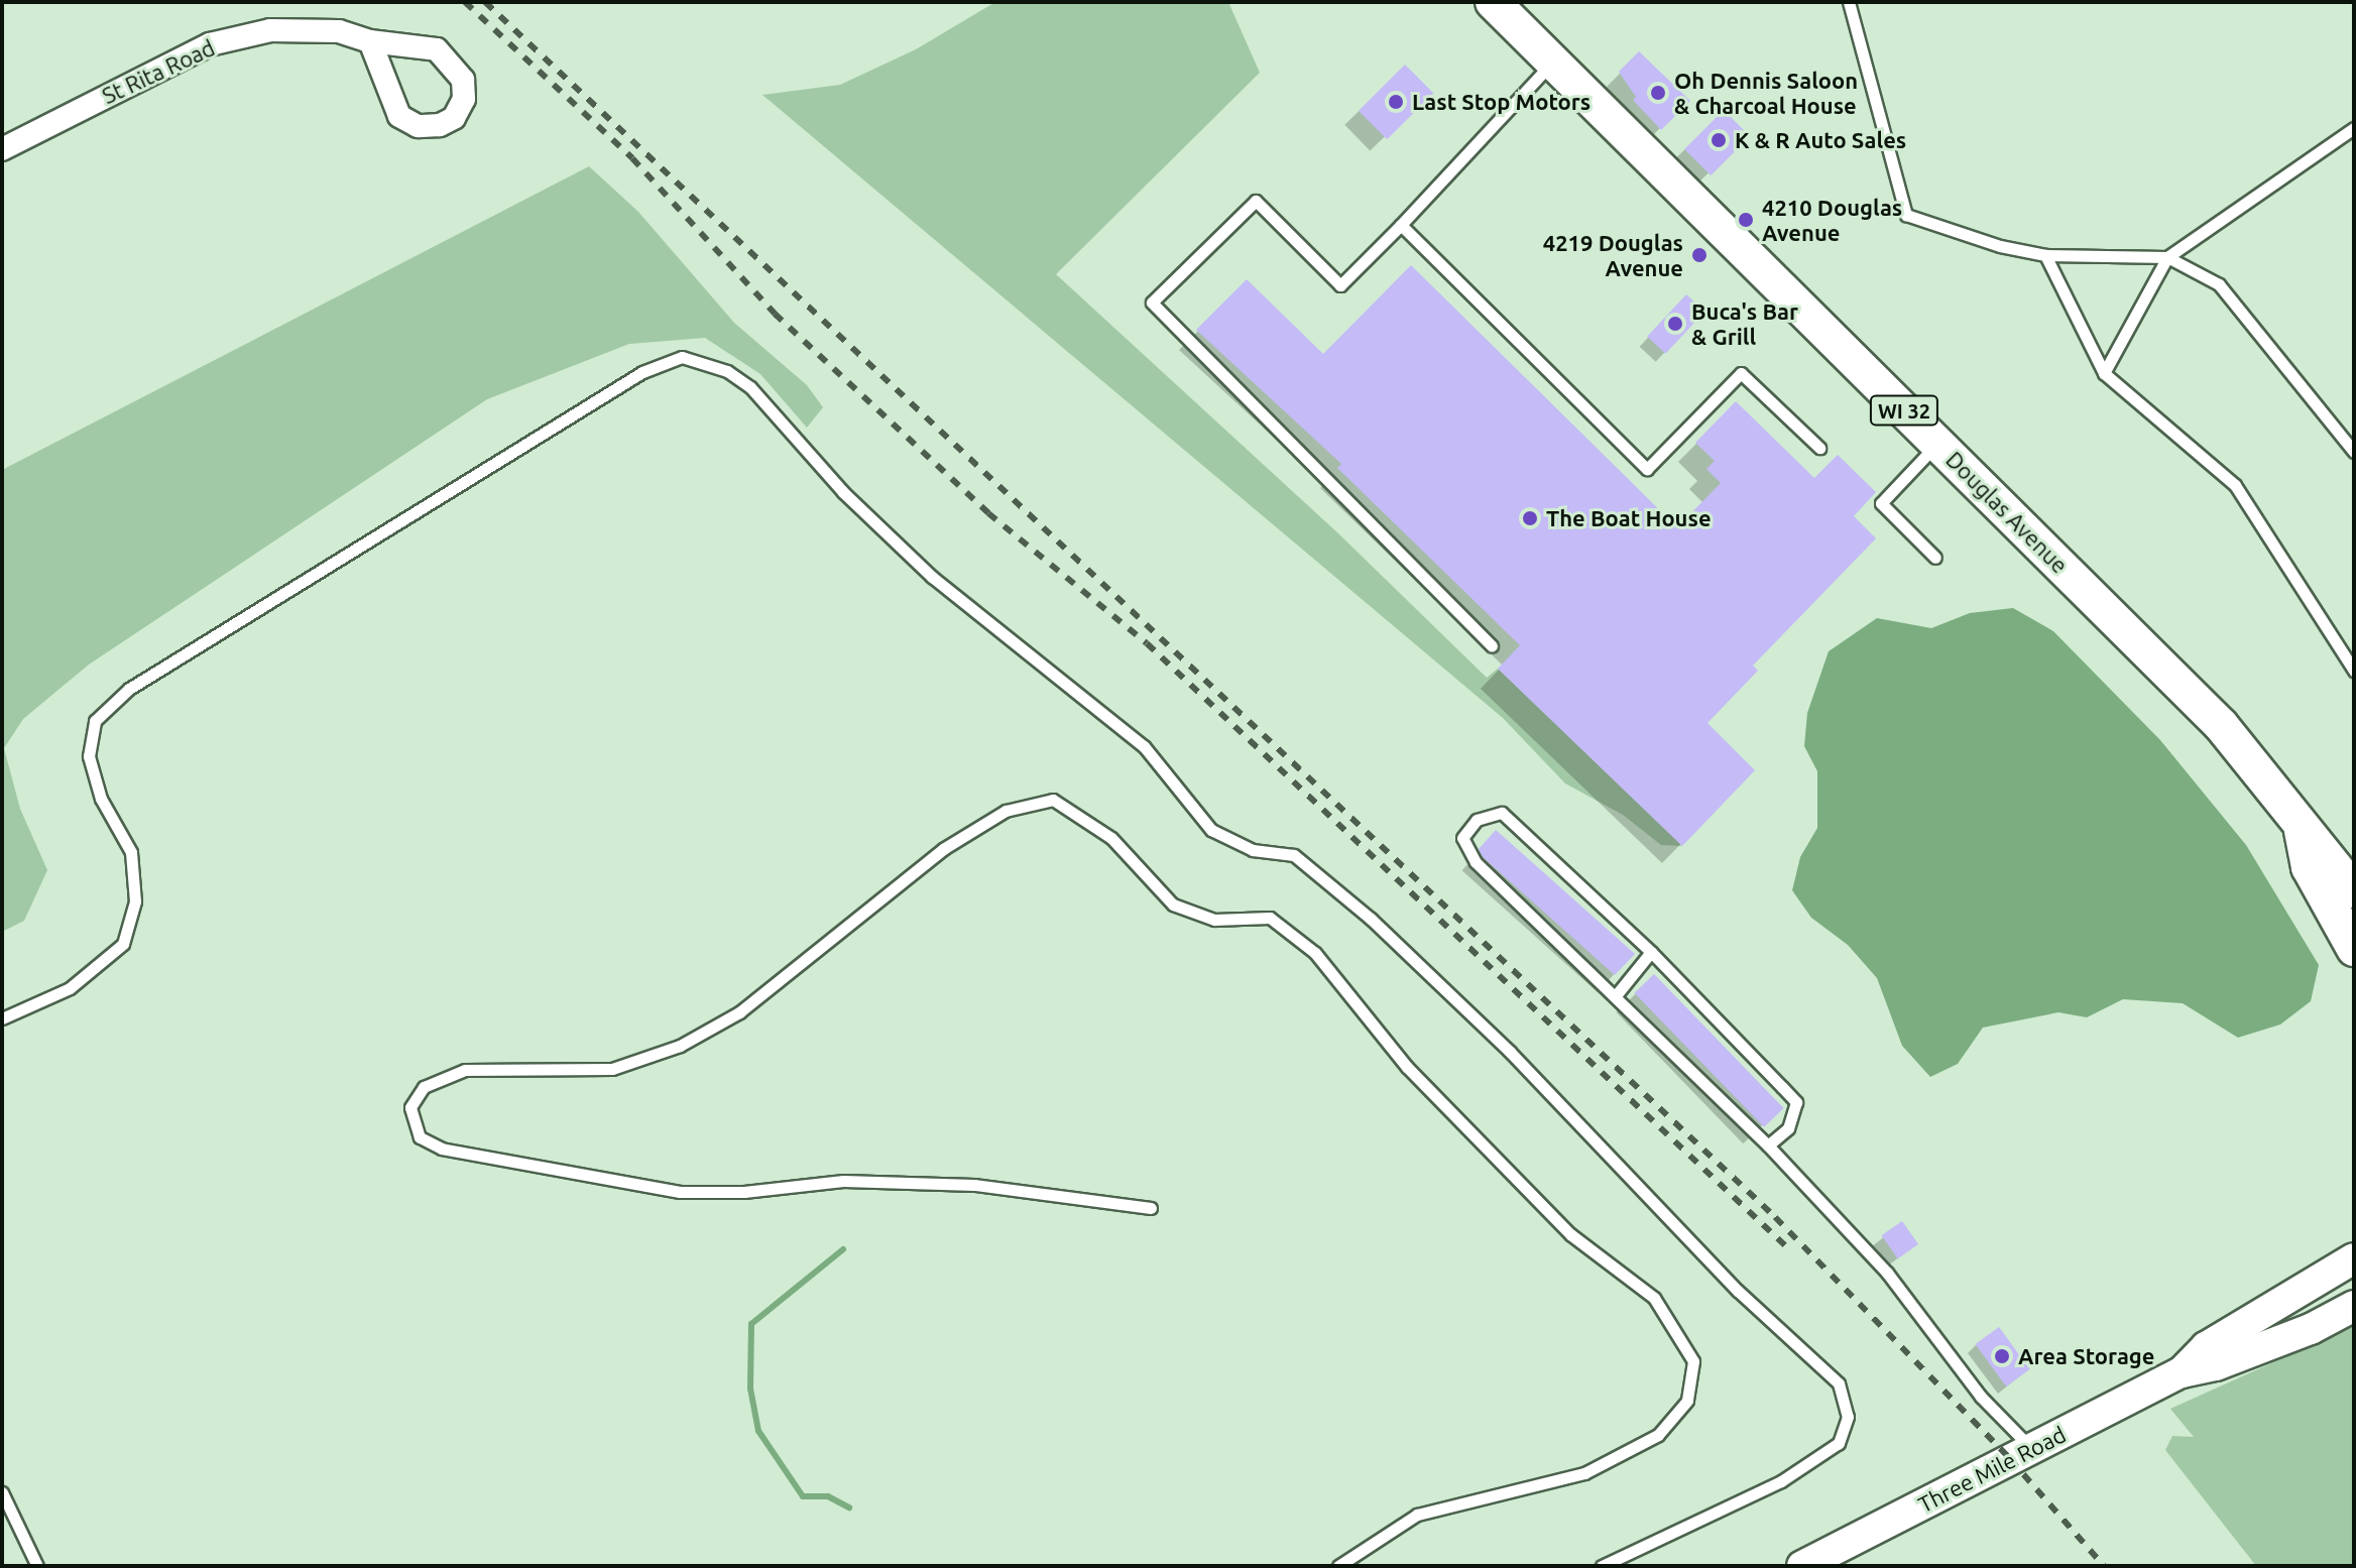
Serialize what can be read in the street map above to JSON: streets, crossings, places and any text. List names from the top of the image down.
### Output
{
  "streets": {
    "main road": ["WI 32", "Douglas Avenue"],
    "street": ["St Rita Road", "Three Mile Road"]
  },
  "places": [
    "Oh Dennis Saloon & Charcoal House",
    "Last Stop Motors",
    "K & R Auto Sales",
    "4210 Douglas Avenue",
    "4219 Douglas Avenue",
    "Buca's Bar & Grill",
    "The Boat House",
    "Area Storage"
  ]
}
